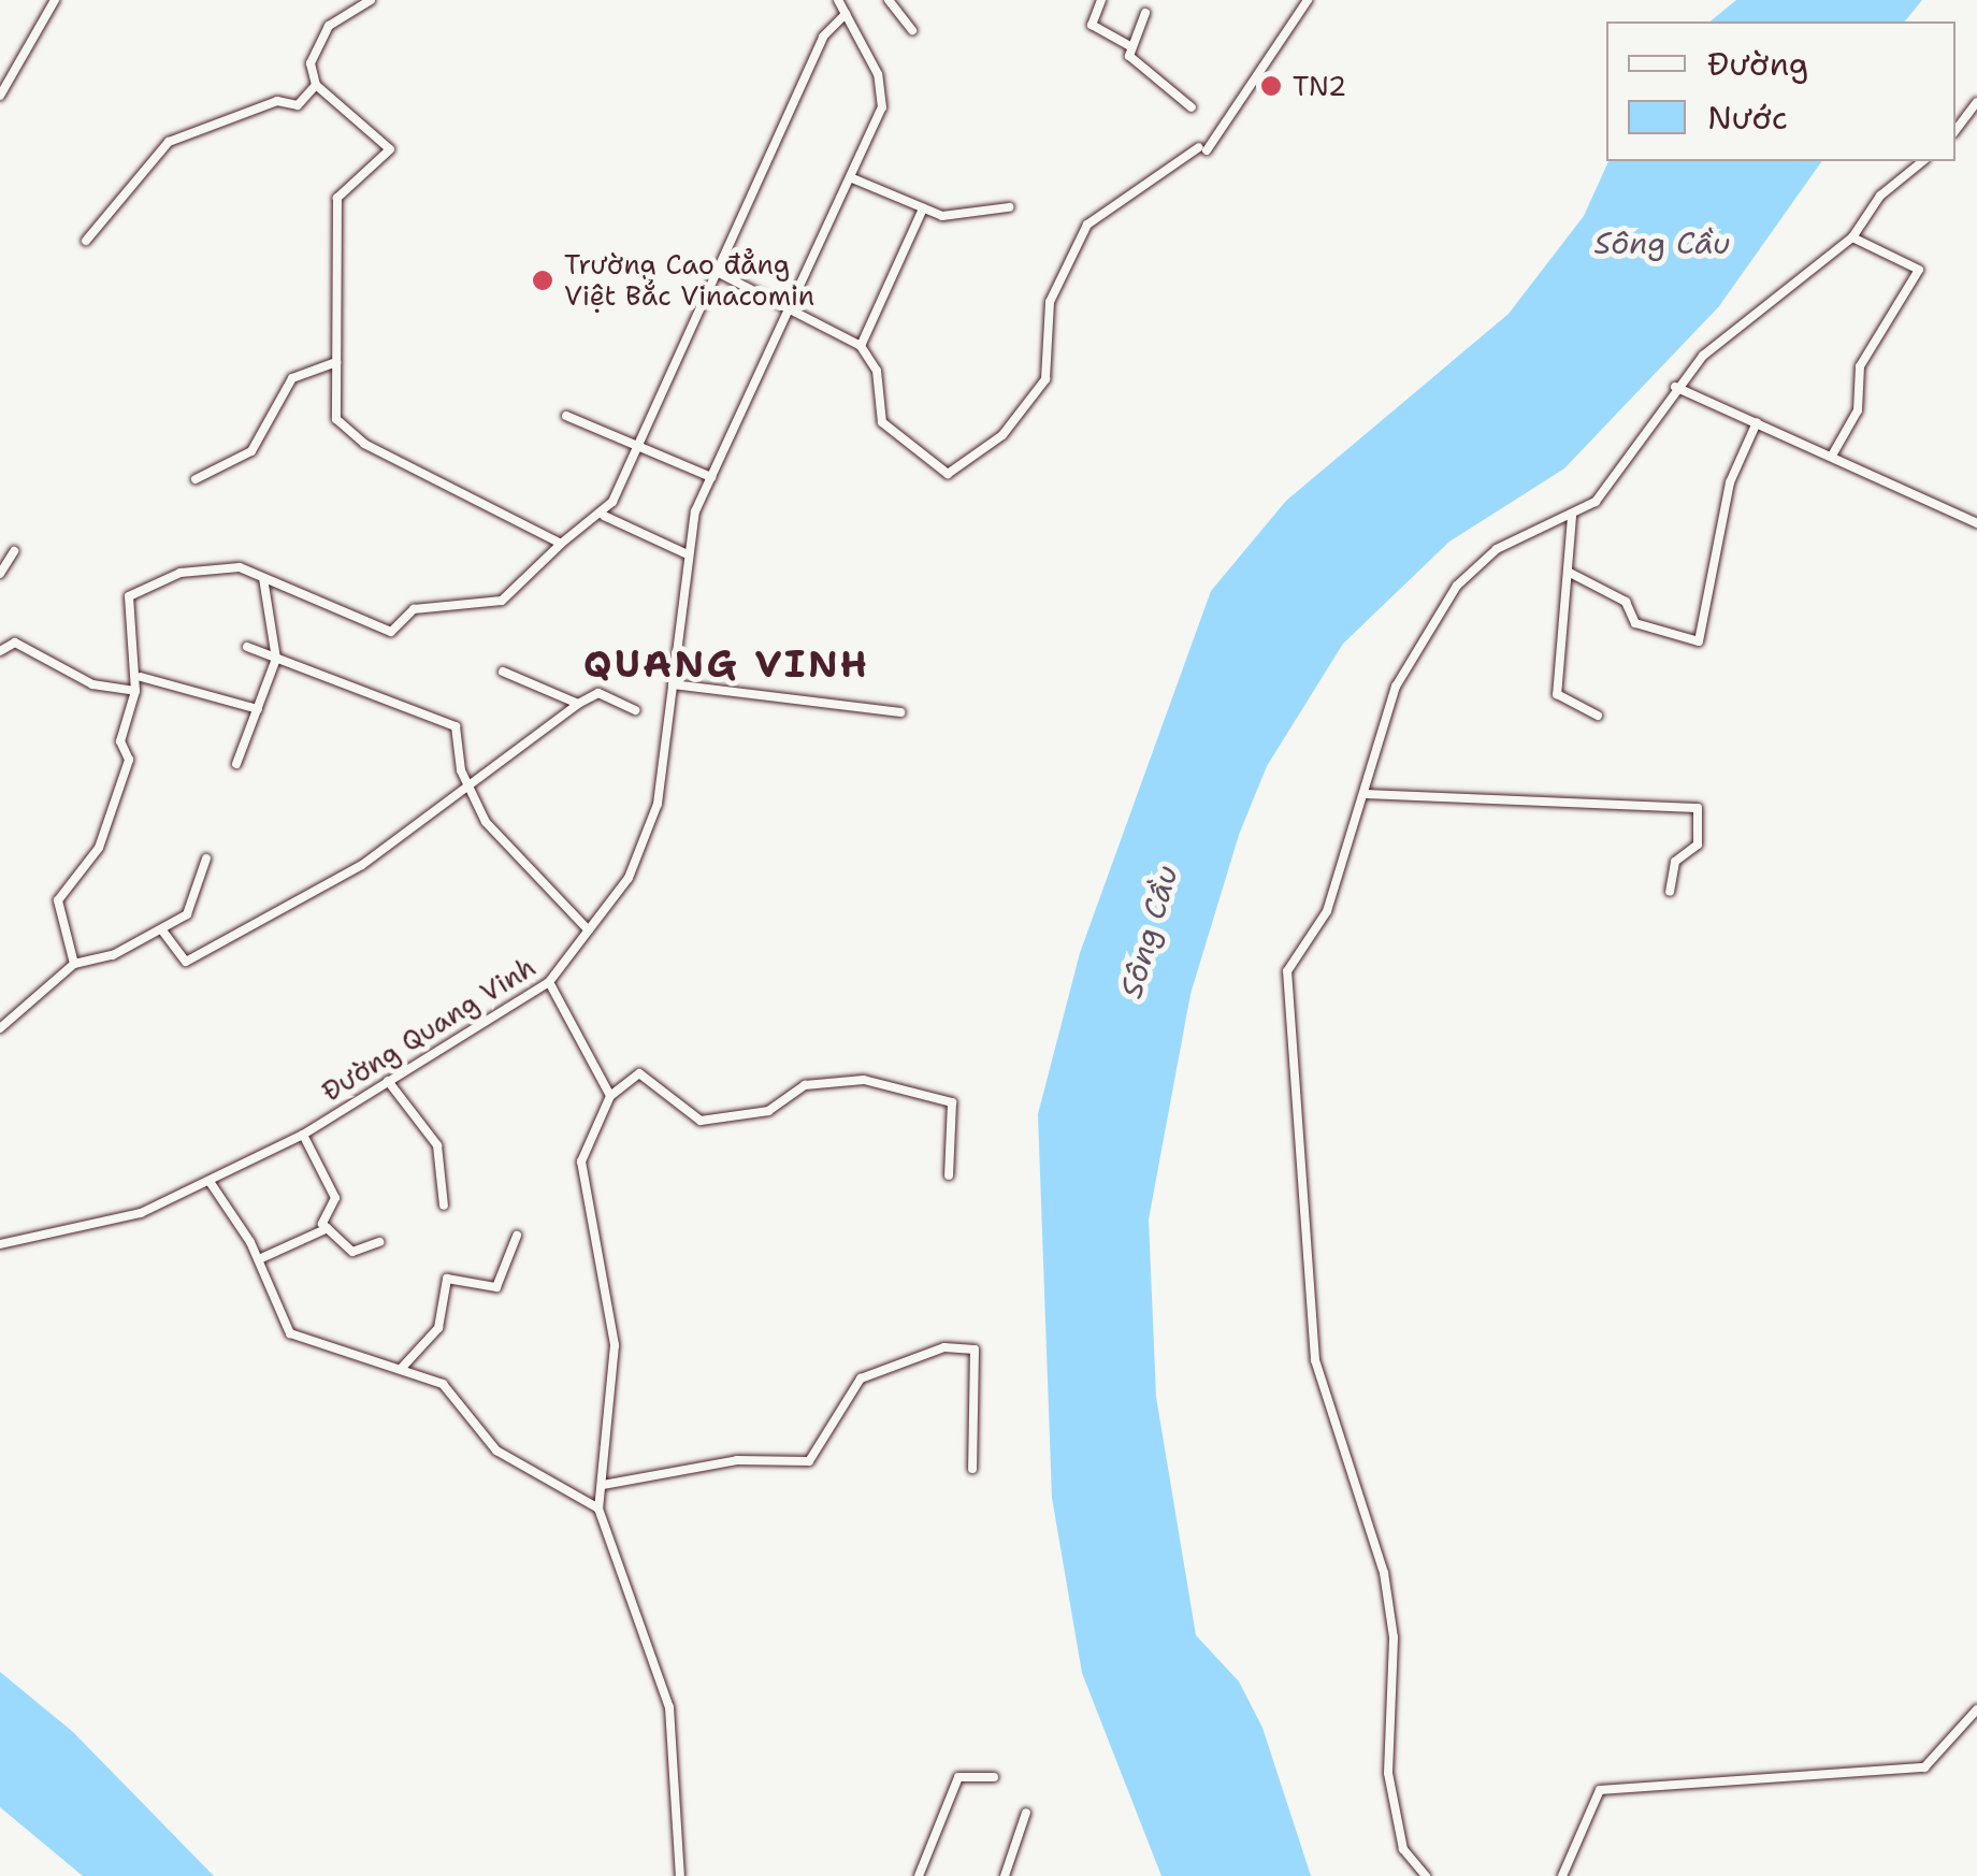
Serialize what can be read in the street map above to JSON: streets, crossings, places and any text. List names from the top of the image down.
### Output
{
  "streets": {
    "street": ["Đường Quang Vinh"]
  },
  "districts": ["QUANG VINH"],
  "water": ["Sông Cầu"],
  "places": ["TN2", "Trường Cao đẳng Việt Bắc Vinacomin"],
  "legend": ["Đường", "Nước"]
}
